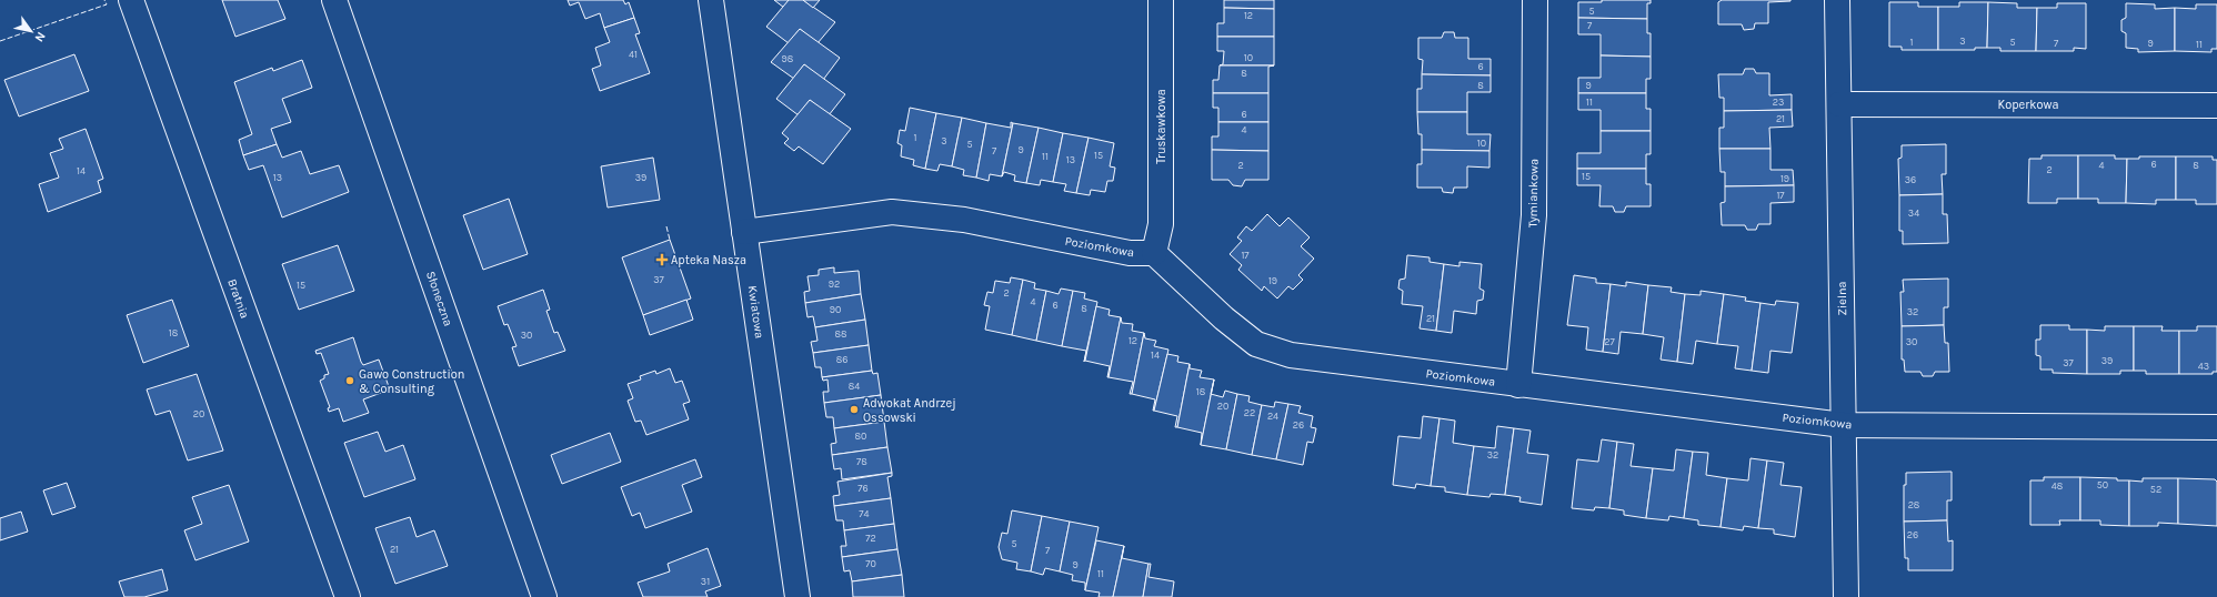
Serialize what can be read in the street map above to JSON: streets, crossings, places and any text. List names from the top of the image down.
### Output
{
  "streets": {
    "street": [
      "Koperkowa",
      "Truskawkowa",
      "Tymiankowa",
      "Poziomkowa",
      "Bratnia",
      "Słoneczna",
      "Zielna",
      "Kwiatowa"
    ]
  },
  "crossings": [
    ["Koperkowa", "Zielna"],
    ["Truskawkowa", "Poziomkowa"],
    ["Tymiankowa", "Poziomkowa"],
    ["Poziomkowa", "Zielna"],
    ["Poziomkowa", "Kwiatowa"]
  ],
  "places": {
    "health": ["Apteka Nasza"],
    "other": ["Gawo Construction & Consulting", "Adwokat Andrzej Ossowski"]
  },
  "house_numbers": [
    "5",
    "12",
    "7",
    "3",
    "1",
    "5",
    "7",
    "9",
    "11",
    "41",
    "10",
    "98",
    "6",
    "8",
    "8",
    "9",
    "11",
    "23",
    "6",
    "21",
    "4",
    "1",
    "3",
    "10",
    "5",
    "9",
    "7",
    "15",
    "11",
    "13",
    "6",
    "2",
    "4",
    "8",
    "2",
    "14",
    "15",
    "13",
    "39",
    "19",
    "36",
    "17",
    "34",
    "17",
    "37",
    "19",
    "92",
    "15",
    "2",
    "4",
    "6",
    "8",
    "90",
    "32",
    "21",
    "18",
    "88",
    "30",
    "12",
    "27",
    "30",
    "14",
    "86",
    "39",
    "37",
    "43",
    "84",
    "18",
    "20",
    "22",
    "20",
    "24",
    "26",
    "80",
    "32",
    "78",
    "50",
    "48",
    "76",
    "52",
    "28",
    "74",
    "26",
    "72",
    "5",
    "21",
    "7",
    "70",
    "9",
    "11",
    "31"
  ],
  "north": "bottom right"
}
